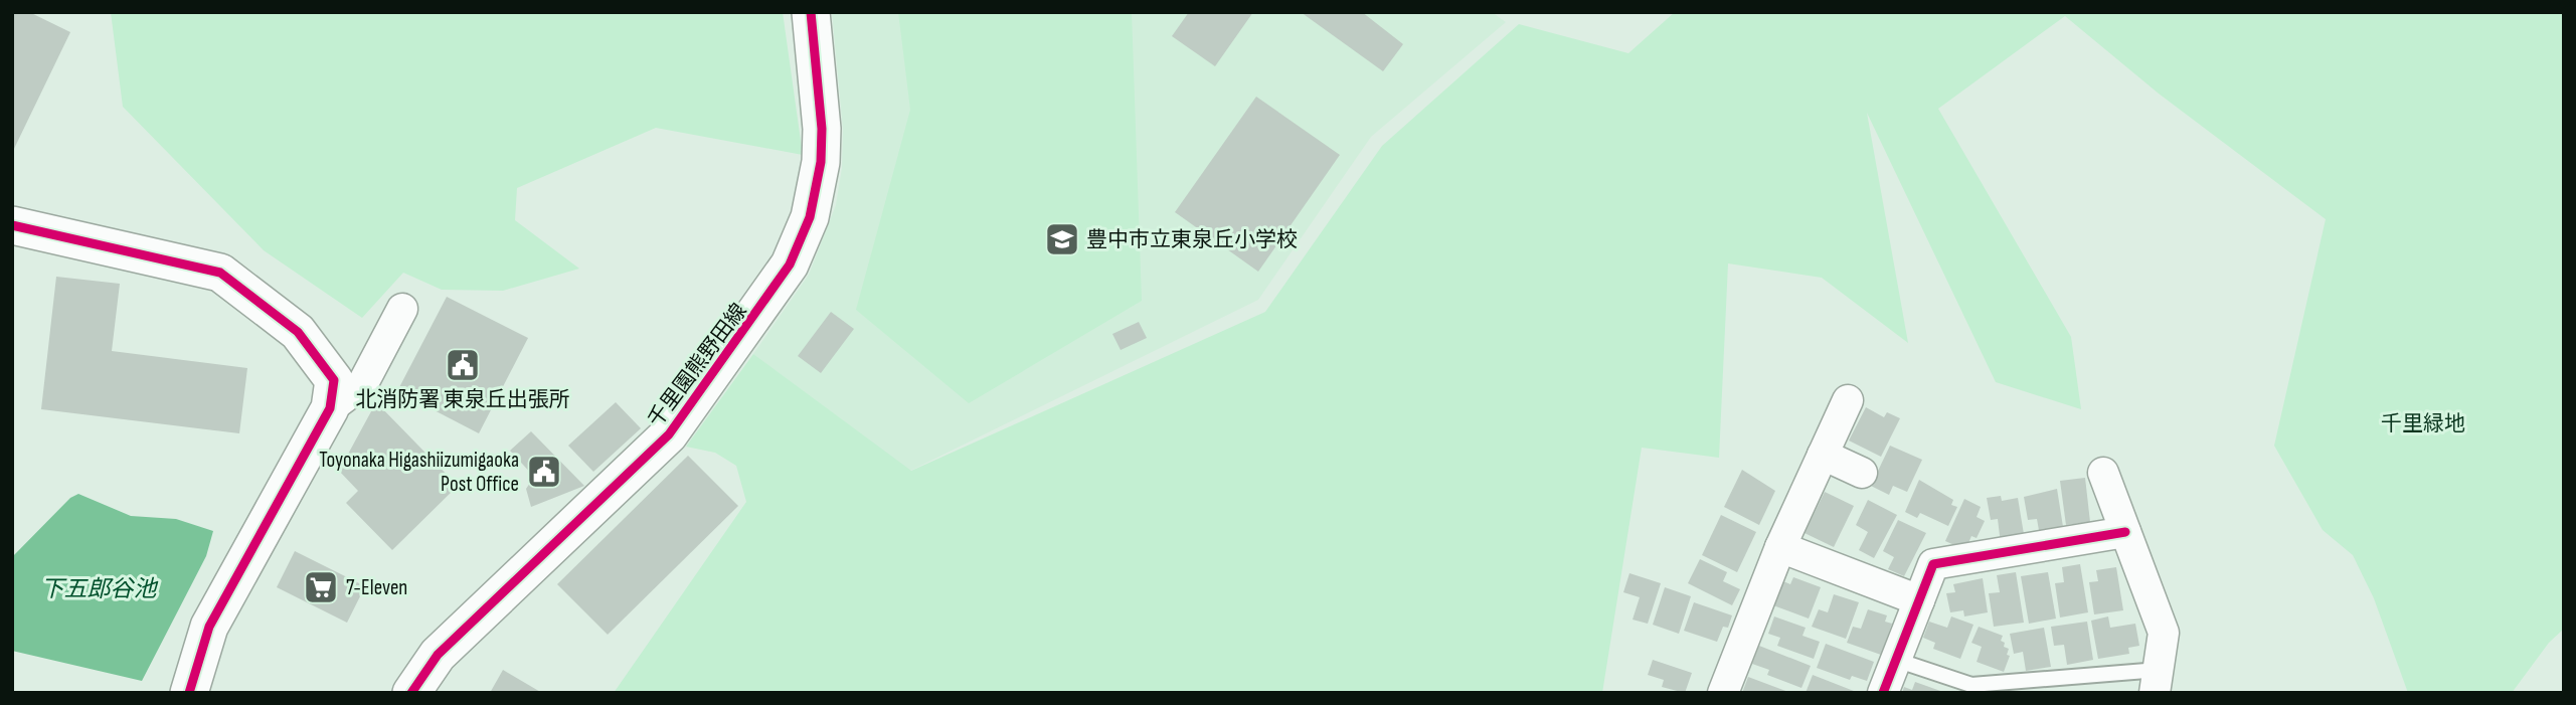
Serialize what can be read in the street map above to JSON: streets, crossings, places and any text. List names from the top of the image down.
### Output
{
  "streets": {
    "street": ["千里園熊野田線"]
  },
  "water": ["下五郎谷池"],
  "parks": ["千里緑地"],
  "places": {
    "school or university": ["豊中市立東泉丘小学校"],
    "public building": ["北消防署 東泉丘出張所", "Toyonaka Higashiizumigaoka Post Office"],
    "supermarket": ["7-Eleven"]
  }
}
